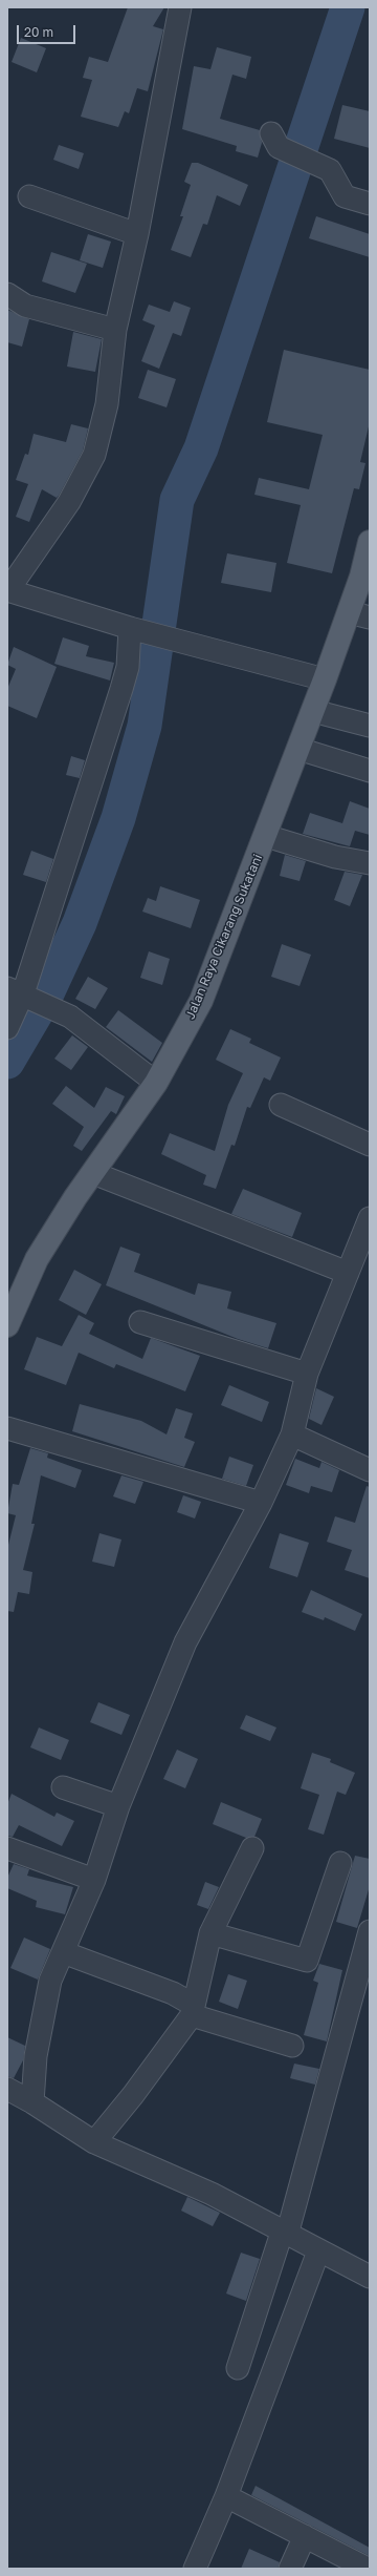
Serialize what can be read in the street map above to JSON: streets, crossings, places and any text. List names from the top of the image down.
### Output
{
  "streets": {
    "main road": ["Jalan Raya Cikarang Sukatani"]
  },
  "scale_bar": "20 m"
}
